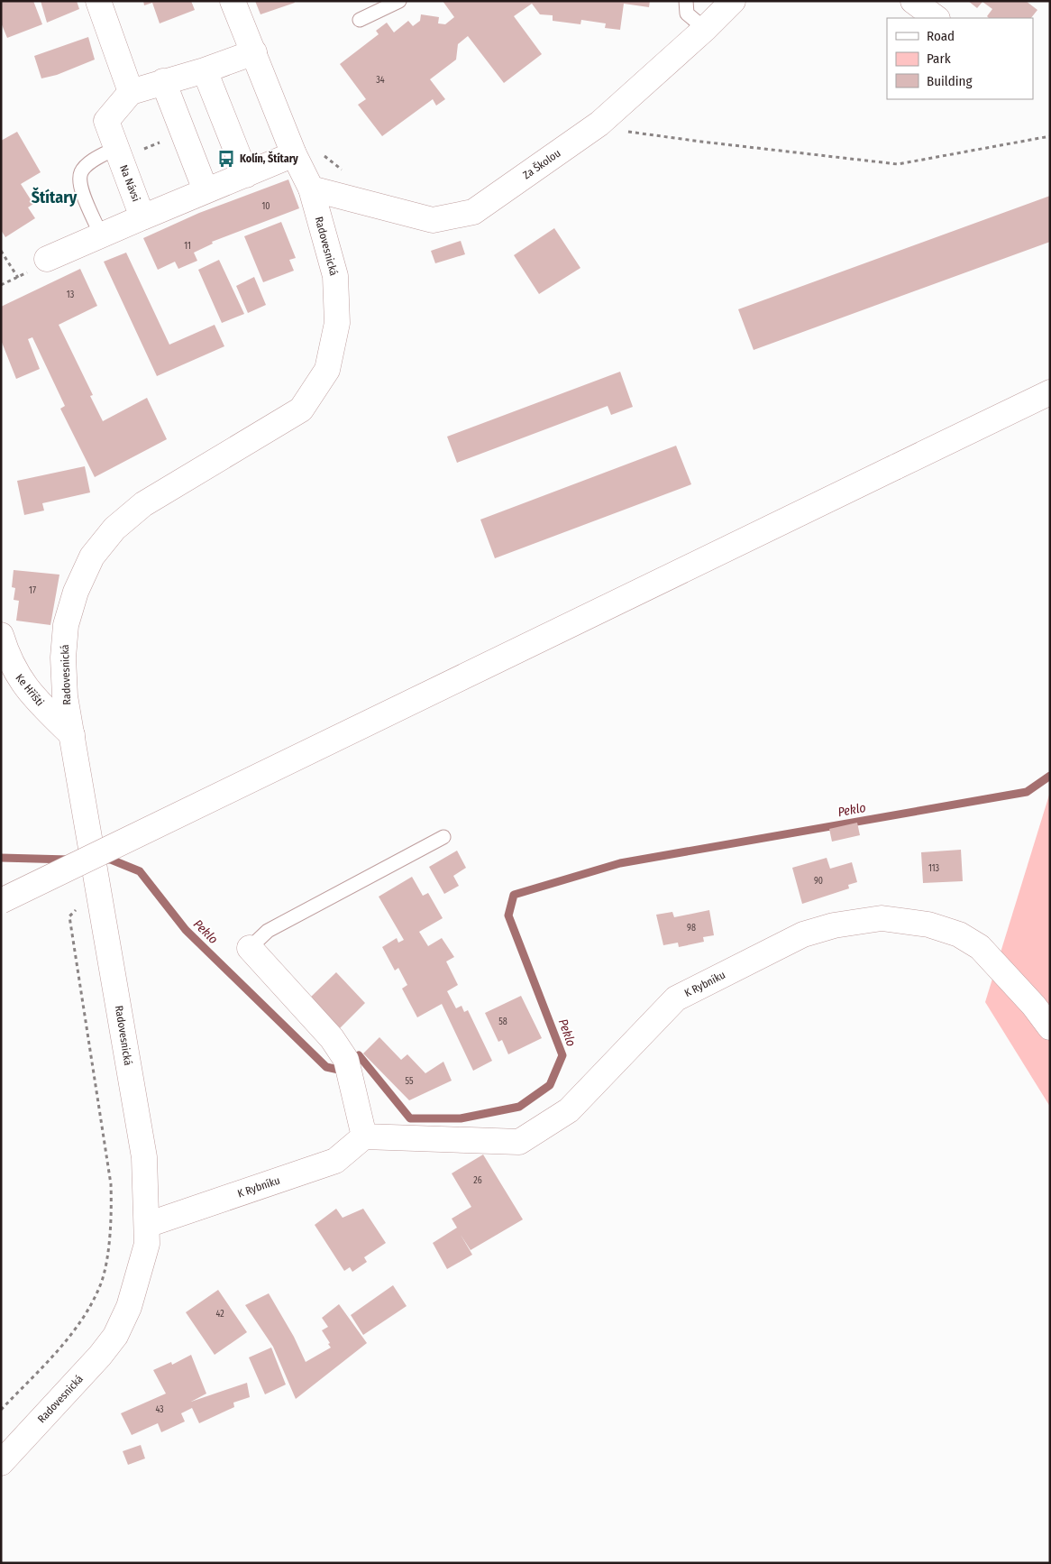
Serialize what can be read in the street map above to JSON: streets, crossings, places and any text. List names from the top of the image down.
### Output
{
  "streets": {
    "street": [
      "Za Školou",
      "Na Návsi",
      "Radovesnická",
      "Ke Hřišti",
      "K Rybníku"
    ]
  },
  "crossings": [
    ["Za Školou", "Radovesnická"],
    ["Radovesnická", "Ke Hřišti"],
    ["Radovesnická", "K Rybníku"]
  ],
  "districts": ["Štítary"],
  "water": ["Peklo"],
  "places": {
    "bus stop": ["Kolín, Štítary"]
  },
  "house_numbers": [
    "34",
    "10",
    "11",
    "13",
    "17",
    "113",
    "90",
    "98",
    "58",
    "55",
    "26",
    "42",
    "43"
  ],
  "legend": ["Road", "Park", "Building"]
}
